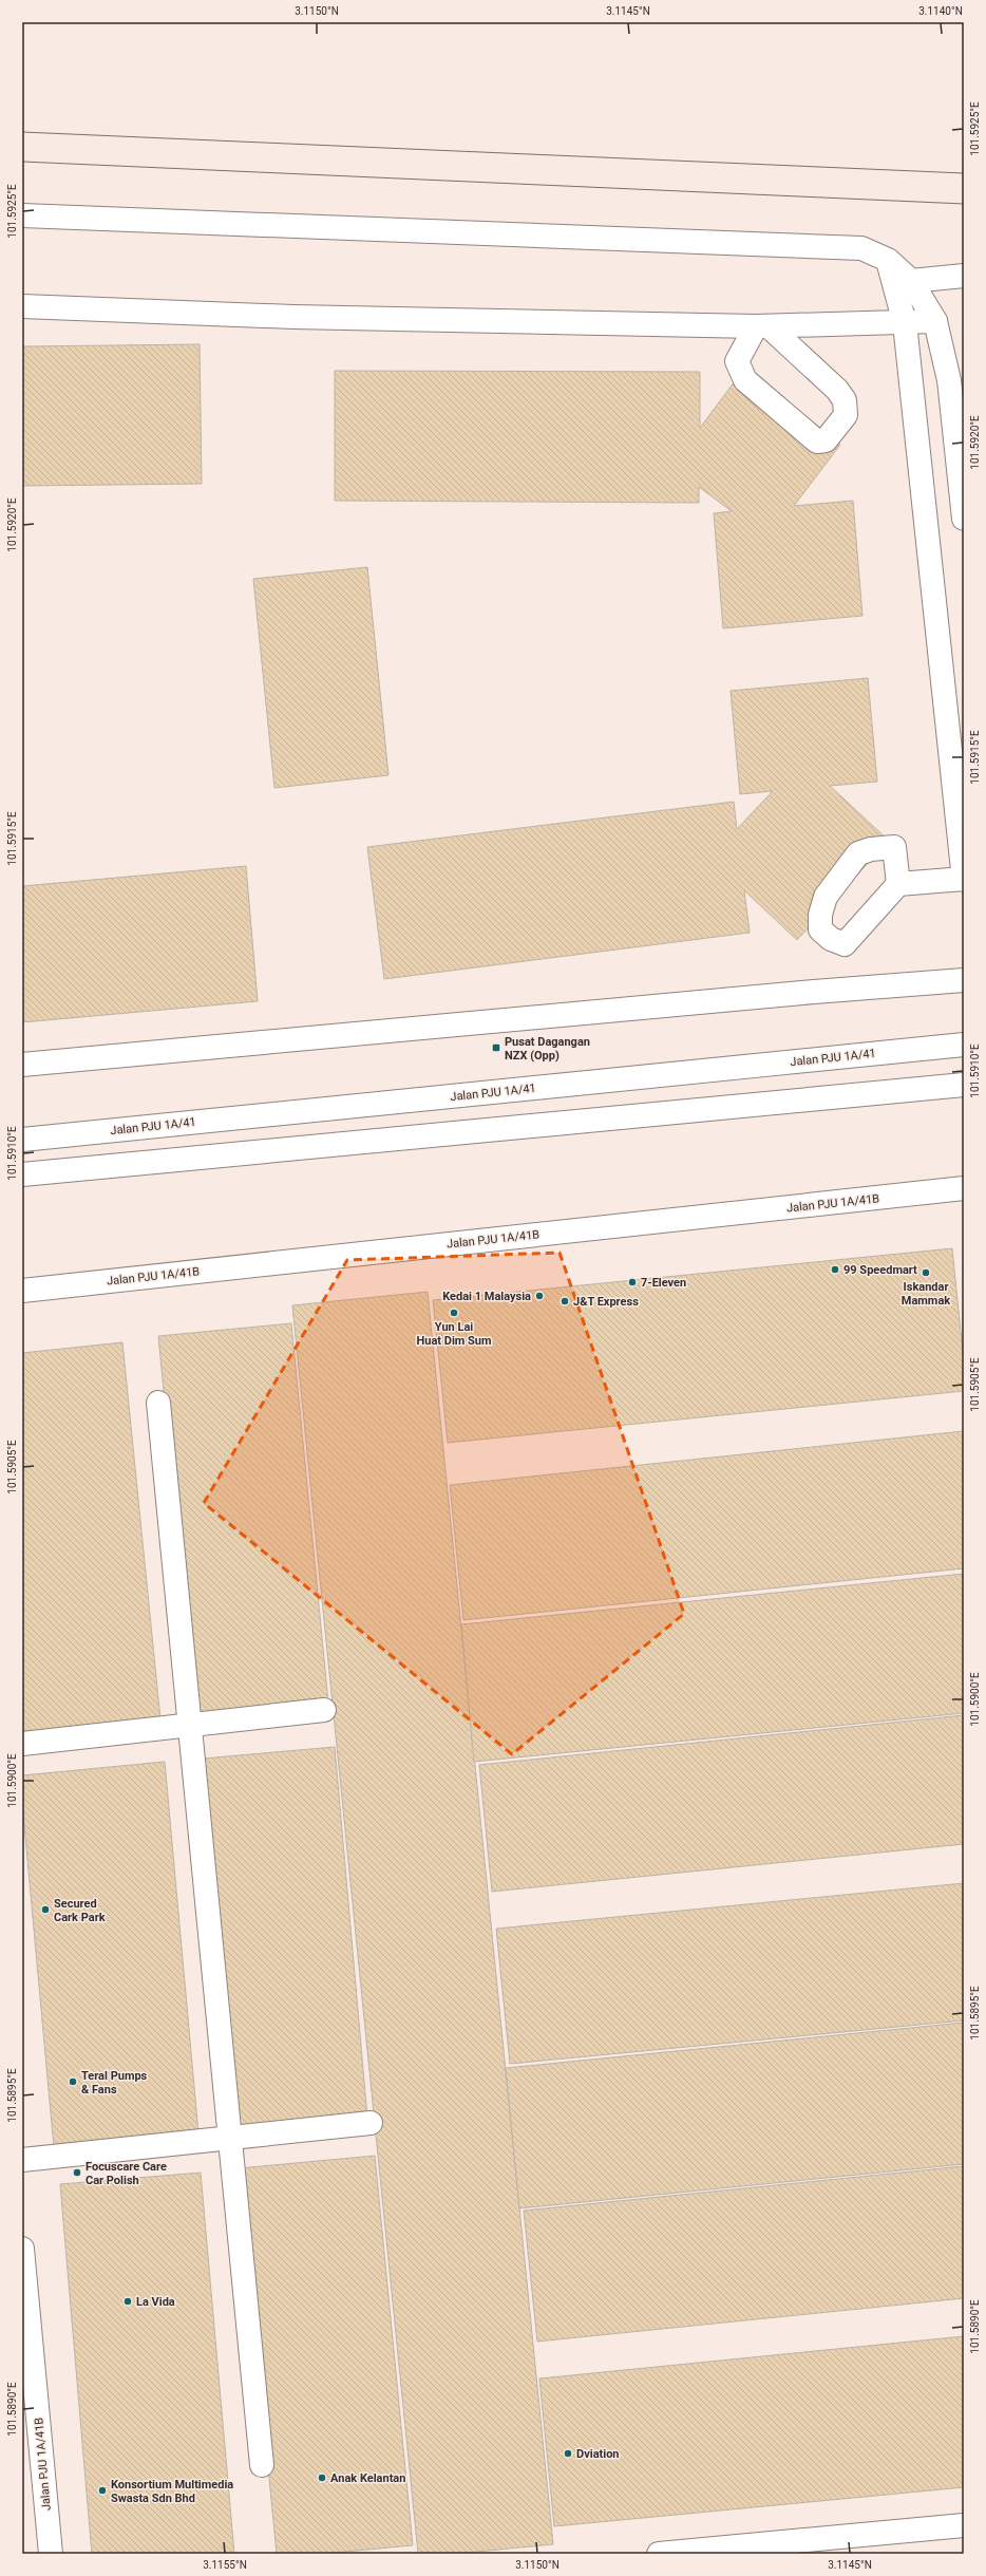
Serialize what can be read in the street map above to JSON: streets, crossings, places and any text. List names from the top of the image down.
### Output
{
  "streets": {
    "street": ["Jalan PJU 1A/41", "Jalan PJU 1A/41B"]
  },
  "places": {
    "transit": ["Pusat Dagangan NZX (Opp)"],
    "other": [
      "99 Speedmart",
      "Iskandar Mammak",
      "7-Eleven",
      "Kedai 1 Malaysia",
      "J&T Express",
      "Yun Lai Huat Dim Sum",
      "Secured Cark Park",
      "Teral Pumps & Fans",
      "Focuscare Care Car Polish",
      "La Vida",
      "Dviation",
      "Anak Kelantan",
      "Konsortium Multimedia Swasta Sdn Bhd"
    ]
  },
  "coordinates": [
    "3.1150°N",
    "3.1145°N",
    "3.1140°N",
    "101.5925°E",
    "101.5920°E",
    "101.5915°E",
    "101.5910°E",
    "101.5905°E",
    "101.5900°E",
    "101.5895°E",
    "101.5890°E",
    "3.1155°N"
  ]
}
